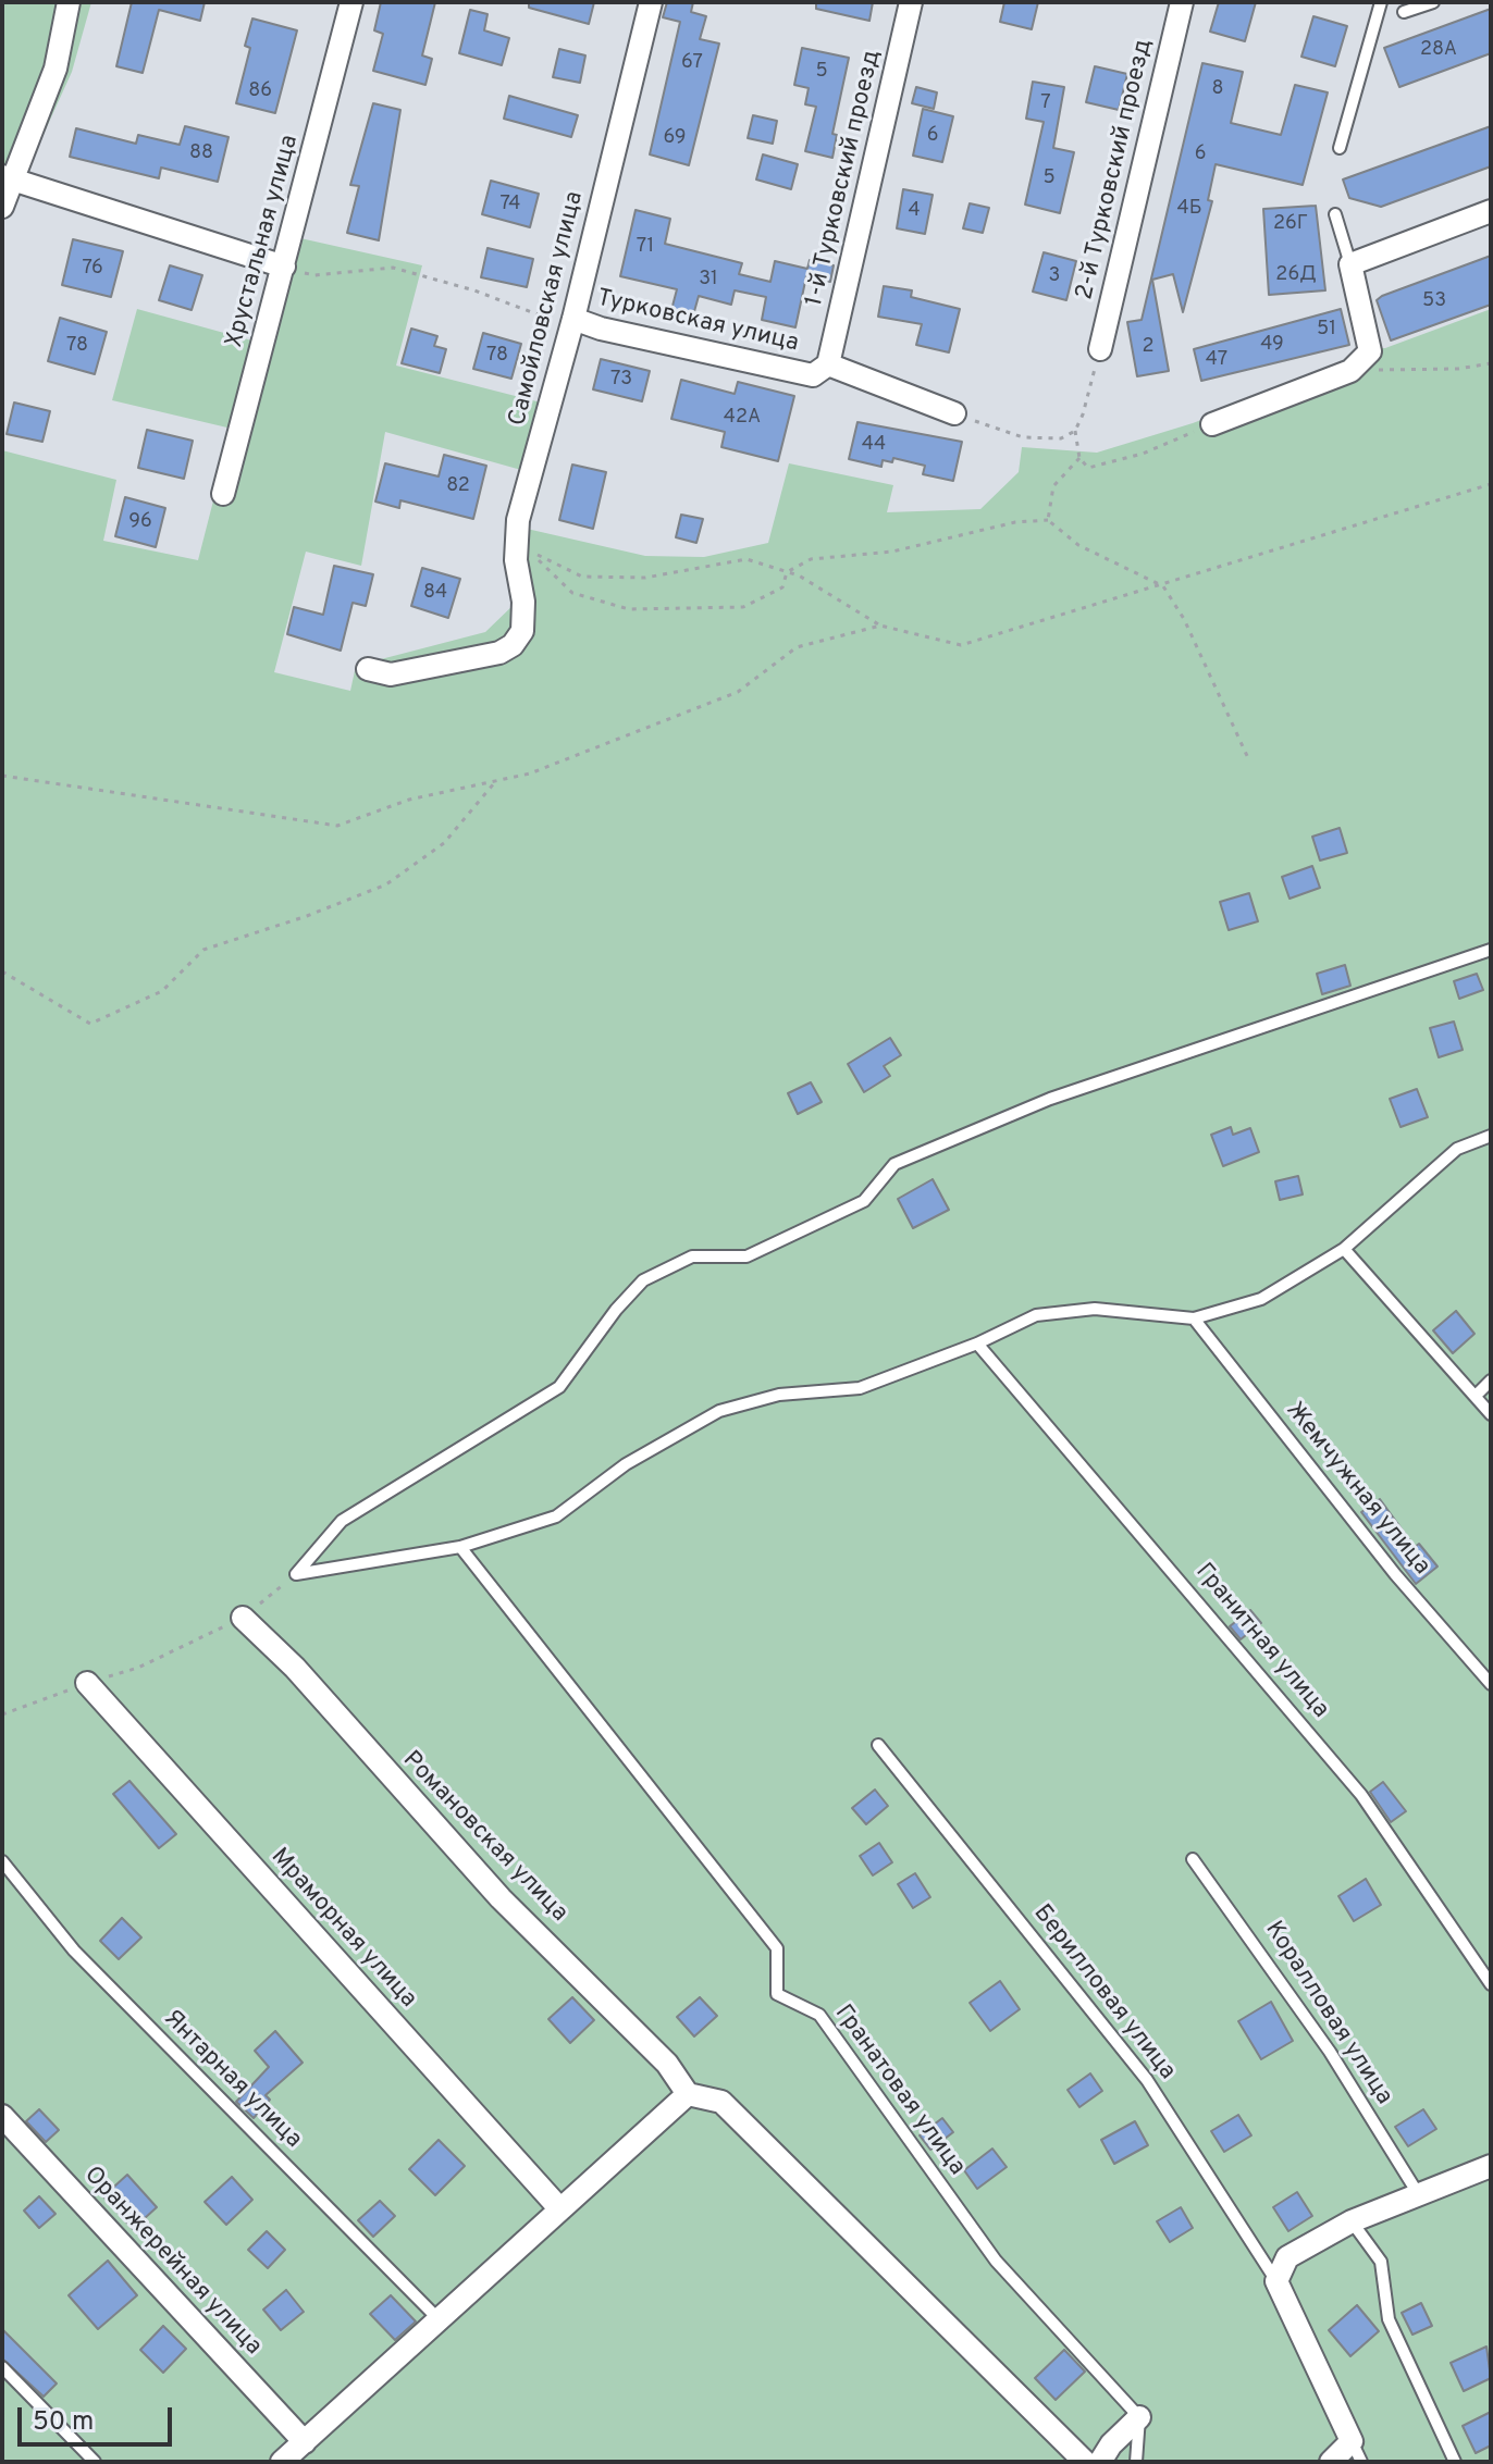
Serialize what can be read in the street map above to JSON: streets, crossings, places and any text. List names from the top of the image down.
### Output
{
  "streets": {
    "street": [
      "2-й Турковский проезд",
      "1-й Турковский проезд",
      "Хрустальная улица",
      "Самойловская улица",
      "Турковская улица",
      "Романовская улица",
      "Мраморная улица",
      "Оранжерейная улица"
    ],
    "lane": [
      "Жемчужная улица",
      "Гранитная улица",
      "Берилловая улица",
      "Коралловая улица",
      "Янтарная улица",
      "Гранатовая улица"
    ]
  },
  "crossings": [
    ["1-й Турковский проезд", "Турковская улица"],
    ["Самойловская улица", "Турковская улица"]
  ],
  "house_numbers": [
    "28А",
    "67",
    "5",
    "8",
    "86",
    "7",
    "6",
    "69",
    "88",
    "6",
    "5",
    "74",
    "4Б",
    "4",
    "26Г",
    "71",
    "76",
    "26Д",
    "3",
    "31",
    "53",
    "51",
    "49",
    "78",
    "2",
    "78",
    "47",
    "73",
    "42А",
    "44",
    "82",
    "96",
    "84"
  ],
  "scale_bar": "50 m"
}
